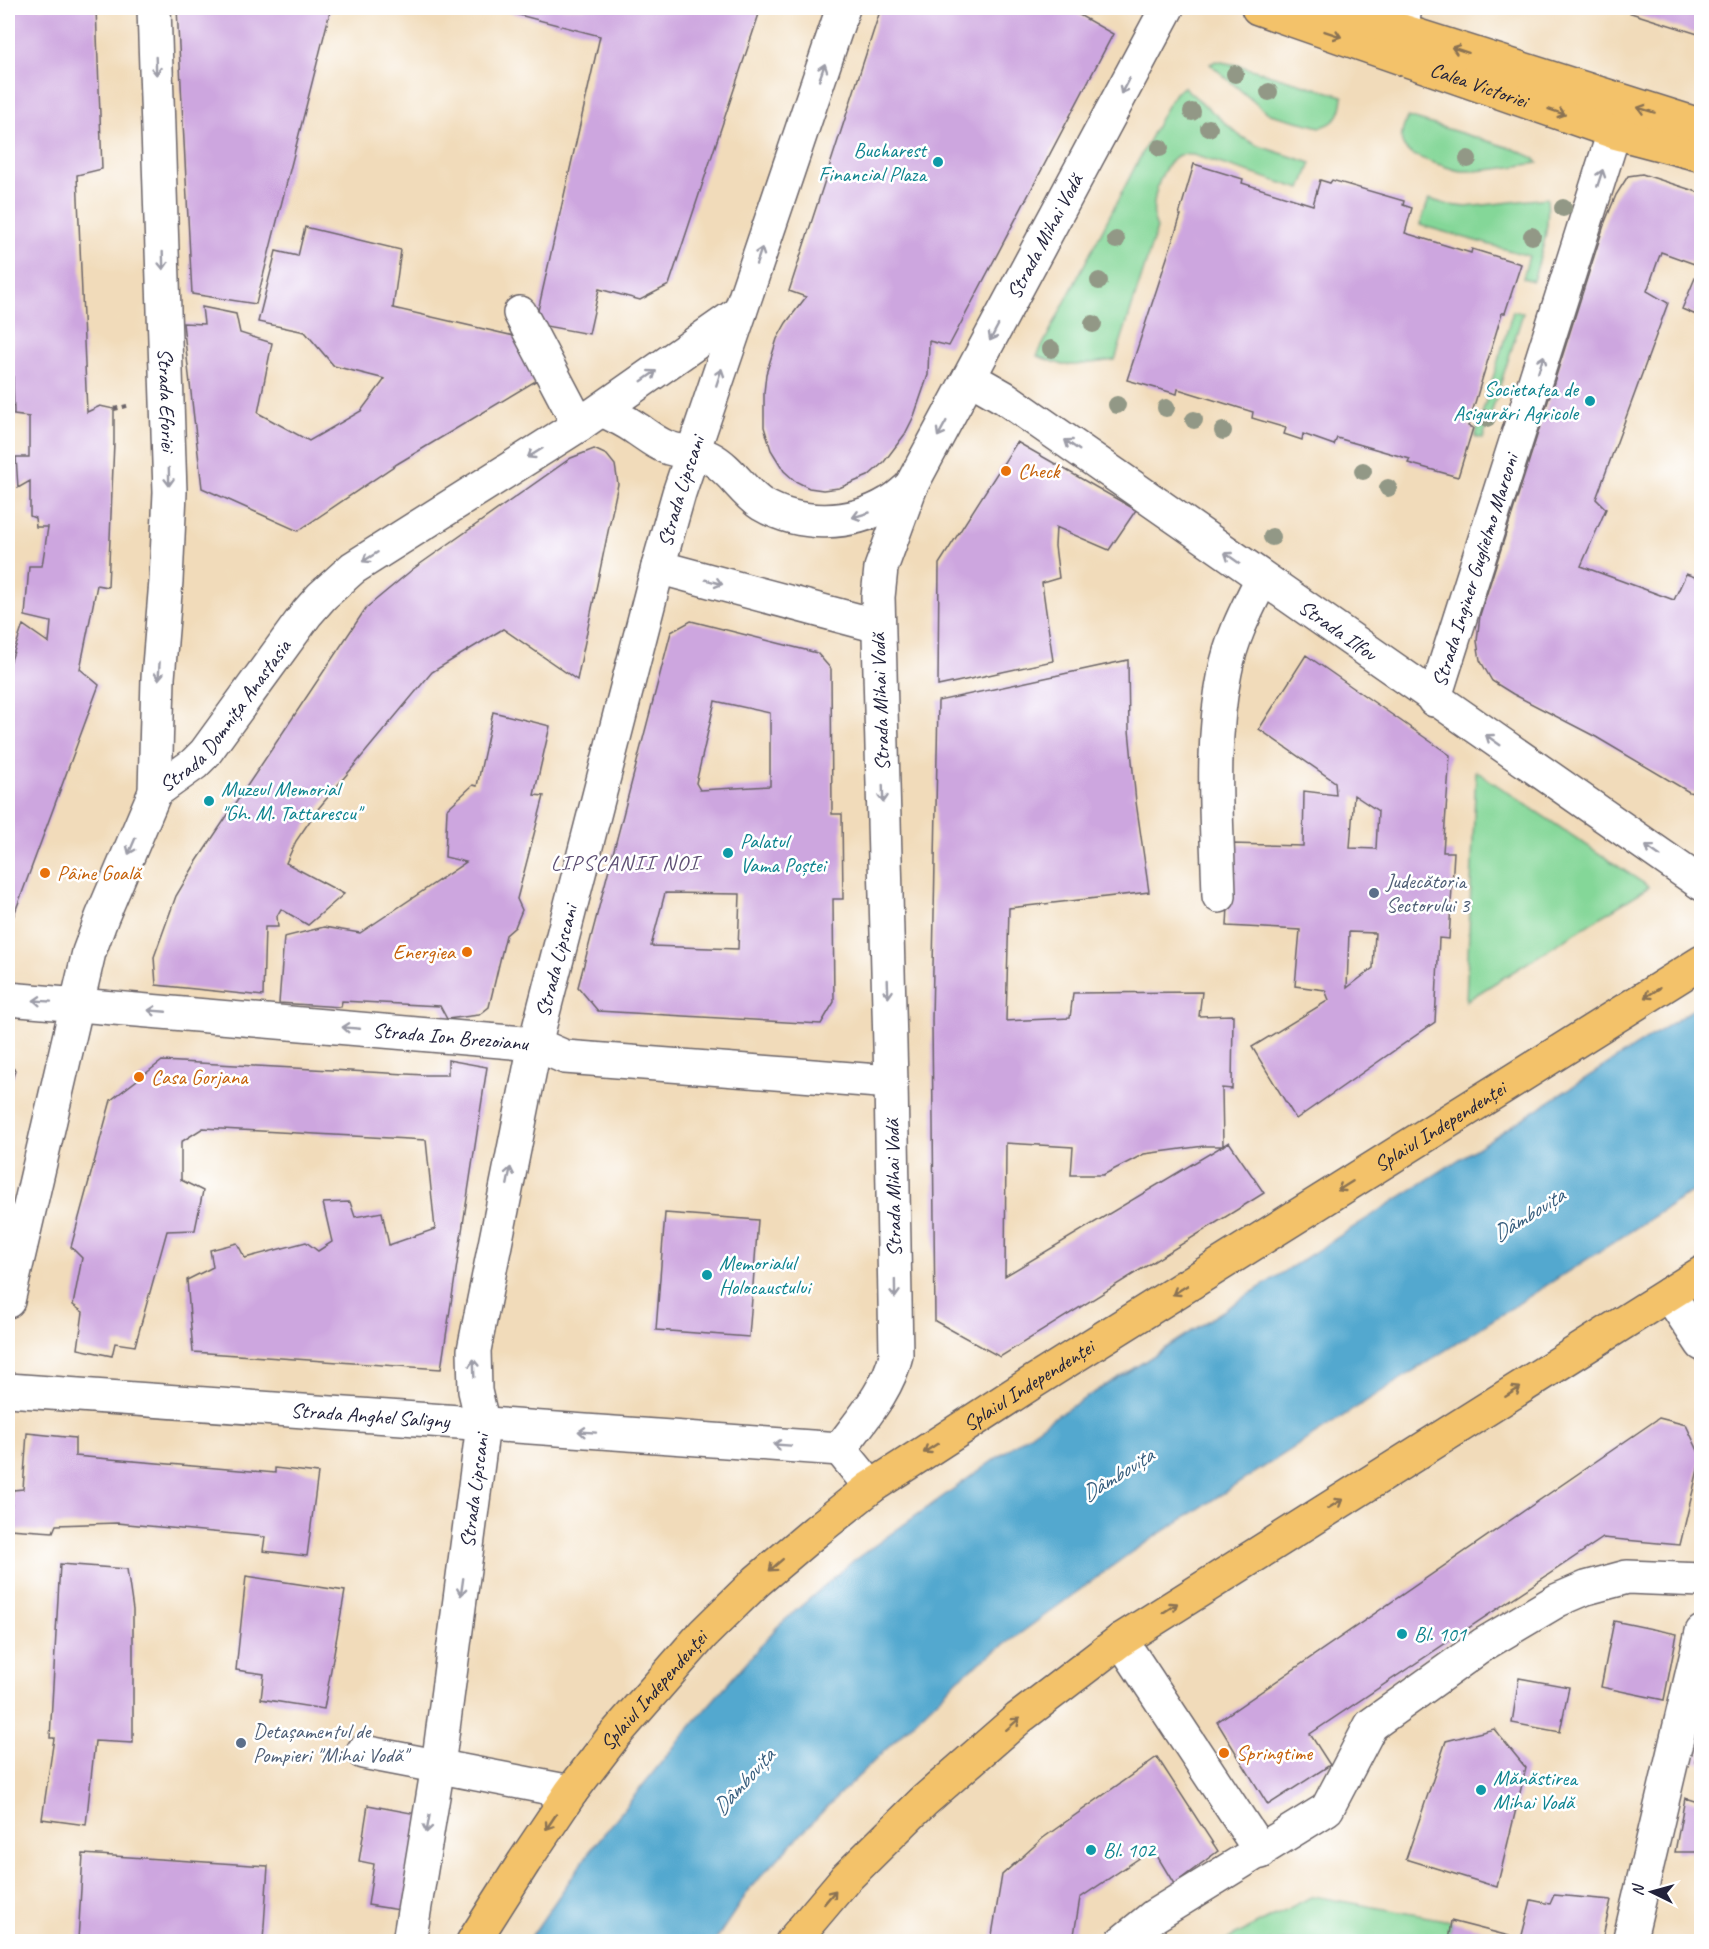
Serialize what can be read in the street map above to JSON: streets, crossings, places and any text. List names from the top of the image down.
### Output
{
  "streets": {
    "main road": ["Calea Victoriei", "Splaiul Independenței"],
    "street": [
      "Strada Mihai Vodă",
      "Strada Eforiei",
      "Strada Lipscani",
      "Strada Inginer Guglielmo Marconi",
      "Strada Ilfov",
      "Strada Domnița Anastasia",
      "Strada Ion Brezoianu",
      "Strada Anghel Saligny"
    ]
  },
  "crossings": [
    ["Calea Victoriei", "Strada Inginer Guglielmo Marconi"],
    ["Strada Mihai Vodă", "Strada Ilfov"],
    ["Strada Mihai Vodă", "Strada Ion Brezoianu"],
    ["Strada Mihai Vodă", "Strada Anghel Saligny"],
    ["Strada Eforiei", "Strada Domnița Anastasia"],
    ["Strada Lipscani", "Strada Domnița Anastasia"],
    ["Strada Lipscani", "Strada Ion Brezoianu"],
    ["Strada Lipscani", "Strada Anghel Saligny"],
    ["Strada Inginer Guglielmo Marconi", "Strada Ilfov"],
    ["Strada Domnița Anastasia", "Strada Ion Brezoianu"]
  ],
  "one_way": [
    "Strada Mihai Vodă",
    "Strada Eforiei",
    "Strada Inginer Guglielmo Marconi",
    "Strada Ilfov",
    "Strada Ion Brezoianu",
    "Strada Anghel Saligny"
  ],
  "districts": ["LIPSCANII NOI"],
  "water": ["Dâmbovița"],
  "places": [
    "Bucharest Financial Plaza",
    "Societatea de Asigurări Agricole",
    "Check",
    "Muzeul Memorial \"Gh. M. Tattarescu\"",
    "Palatul Vama Poștei",
    "Pâine Goală",
    "Judecătoria Sectorului 3",
    "Energiea",
    "Casa Gorjana",
    "Memorialul Holocaustului",
    "Bl. 101",
    "Detașamentul de Pompieri \"Mihai Vodă\"",
    "Springtime",
    "Mănăstirea Mihai Vodă",
    "Bl. 102"
  ],
  "north": "left"
}
